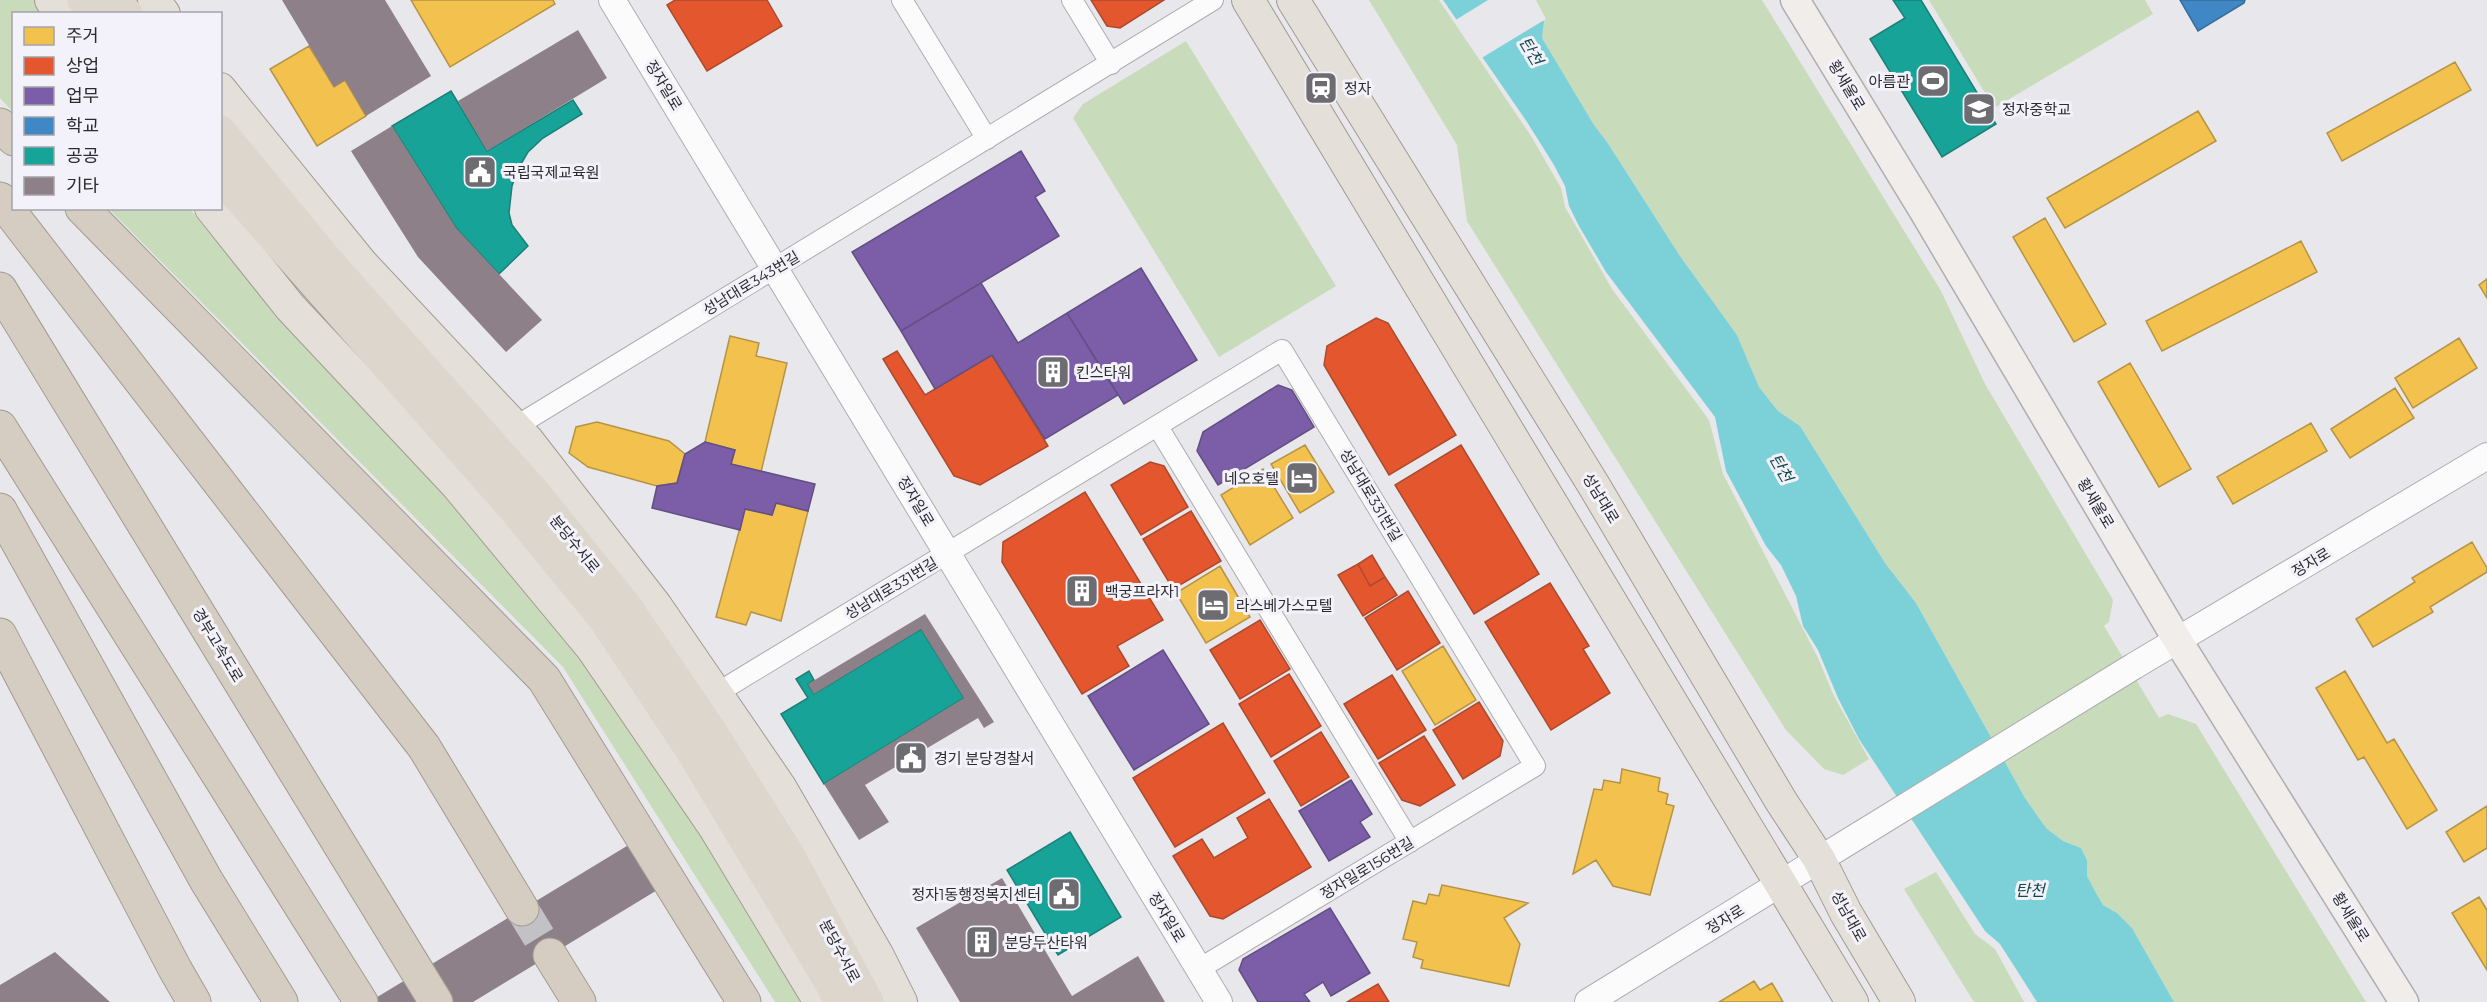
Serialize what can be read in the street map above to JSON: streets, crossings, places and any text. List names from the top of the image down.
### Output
{
  "streets": {
    "highway": ["분당수서로", "경부고속도로"],
    "main road": ["황새울로", "성남대로"],
    "street": [
      "정자일로",
      "성남대로343번길",
      "성남대로331번길",
      "정자로",
      "정자일로156번길"
    ]
  },
  "crossings": [
    ["정자일로", "성남대로343번길"],
    ["정자일로", "성남대로331번길"],
    ["정자일로", "정자일로156번길"],
    ["황새울로", "정자로"],
    ["성남대로331번길", "정자일로156번길"],
    ["성남대로", "정자로"]
  ],
  "water": ["탄천"],
  "places": {
    "sports": ["아름관"],
    "station": ["정자"],
    "school or university": ["정자중학교"],
    "public building": ["국립국제교육원", "경기 분당경찰서", "정자1동행정복지센터"],
    "building": ["킨스타워", "백궁프라자1", "분당두산타워"],
    "hotel": ["네오호텔", "라스베가스모텔"]
  },
  "legend": [
    "주거",
    "상업",
    "업무",
    "학교",
    "공공",
    "기타"
  ]
}
